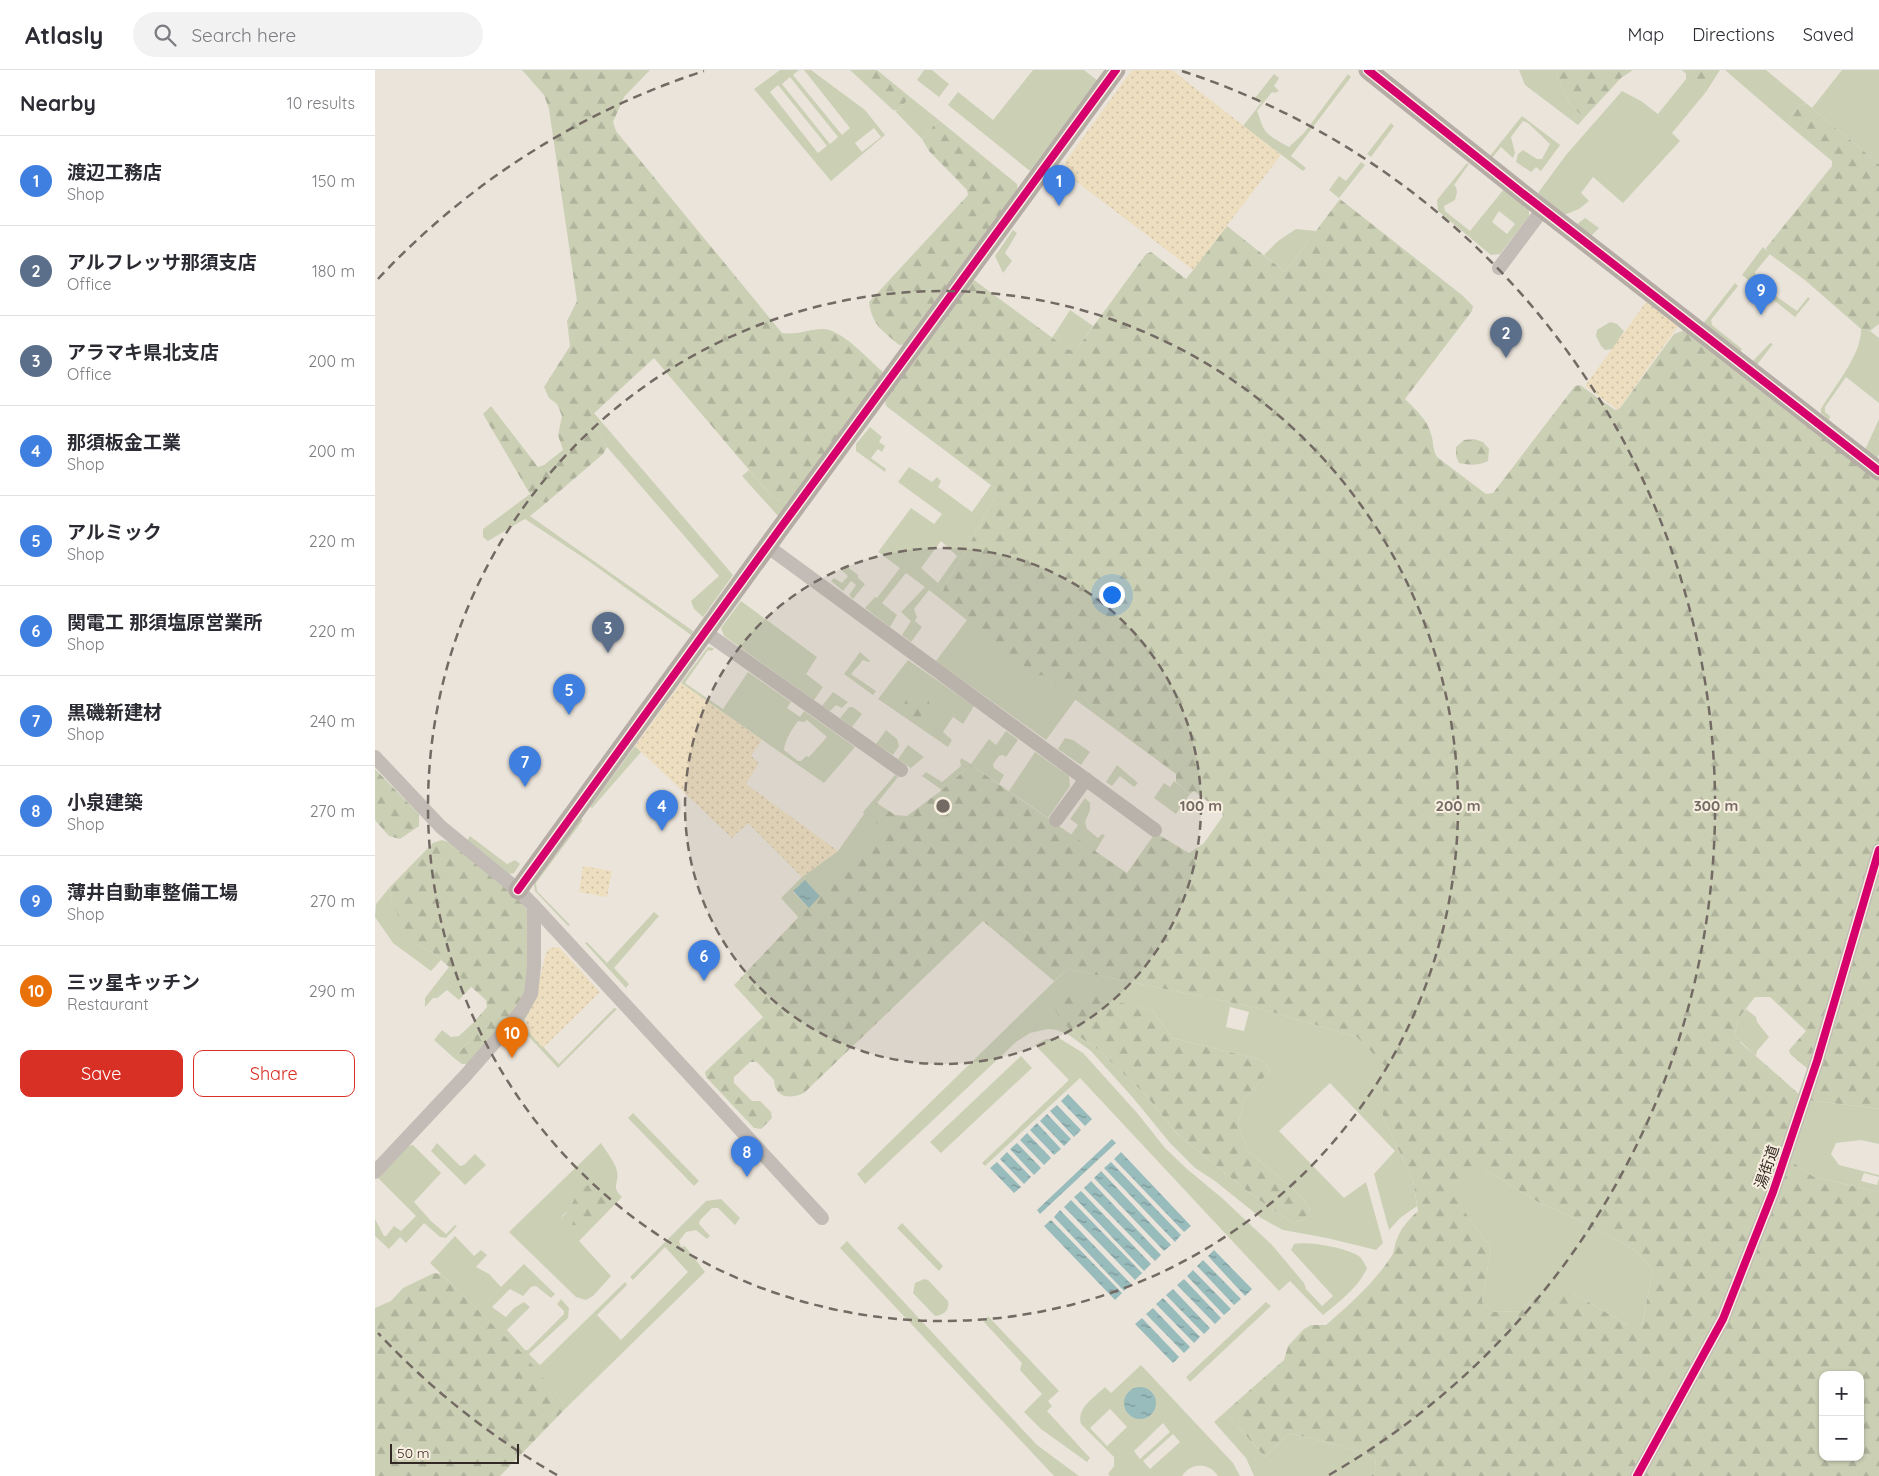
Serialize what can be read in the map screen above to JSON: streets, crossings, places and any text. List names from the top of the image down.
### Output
{
  "streets": {
    "street": ["湯街道"]
  },
  "scale_bar": "50 m",
  "page": {
    "header": "Atlasly",
    "search": "Search here",
    "nav": ["Map", "Directions", "Saved"],
    "heading": ["Nearby", "10 results"],
    "list": [
      {
        "mark": "1",
        "name": "渡辺工務店",
        "note": "Shop",
        "value": "150 m"
      },
      {
        "mark": "2",
        "name": "アルフレッサ那須支店",
        "note": "Office",
        "value": "180 m"
      },
      {
        "mark": "3",
        "name": "アラマキ県北支店",
        "note": "Office",
        "value": "200 m"
      },
      {
        "mark": "4",
        "name": "那須板金工業",
        "note": "Shop",
        "value": "200 m"
      },
      {
        "mark": "5",
        "name": "アルミック",
        "note": "Shop",
        "value": "220 m"
      },
      {
        "mark": "6",
        "name": "関電工 那須塩原営業所",
        "note": "Shop",
        "value": "220 m"
      },
      {
        "mark": "7",
        "name": "黒磯新建材",
        "note": "Shop",
        "value": "240 m"
      },
      {
        "mark": "8",
        "name": "小泉建築",
        "note": "Shop",
        "value": "270 m"
      },
      {
        "mark": "9",
        "name": "薄井自動車整備工場",
        "note": "Shop",
        "value": "270 m"
      },
      {
        "mark": "10",
        "name": "三ッ星キッチン",
        "note": "Restaurant",
        "value": "290 m"
      }
    ],
    "pins": [
      "1",
      "9",
      "2",
      "3",
      "5",
      "7",
      "4",
      "6",
      "10",
      "8"
    ],
    "buttons": ["Save", "Share"],
    "map_buttons": ["+", "−"],
    "scale": "50 m"
  },
  "rings": ["100 m", "200 m", "300 m"]
}
